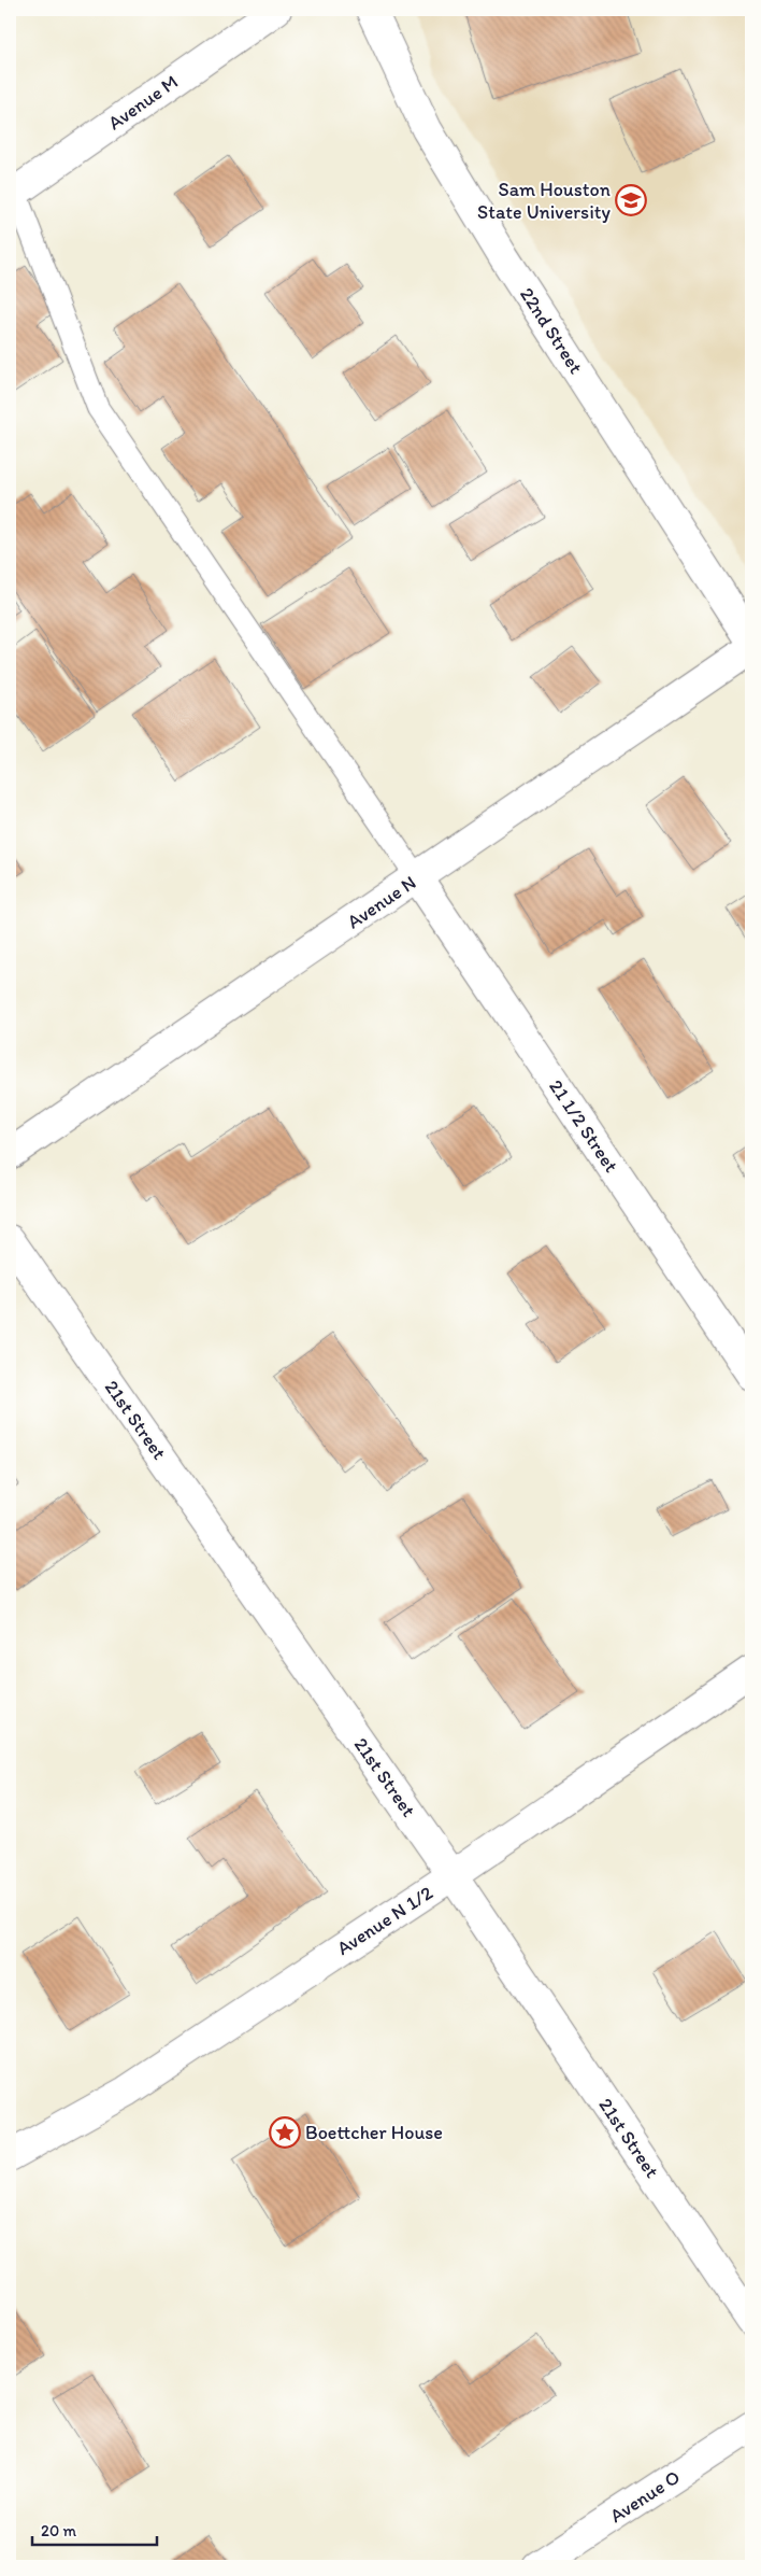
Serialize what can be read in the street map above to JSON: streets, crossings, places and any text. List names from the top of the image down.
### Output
{
  "streets": {
    "street": [
      "Avenue M",
      "22nd Street",
      "Avenue N",
      "21 1/2 Street",
      "21st Street",
      "Avenue N 1/2",
      "Avenue O"
    ]
  },
  "crossings": [
    ["Avenue N", "21 1/2 Street"],
    ["21st Street", "Avenue N 1/2"]
  ],
  "places": {
    "school or university": ["Sam Houston State University"],
    "place": ["Boettcher House"]
  },
  "scale_bar": "20 m"
}
